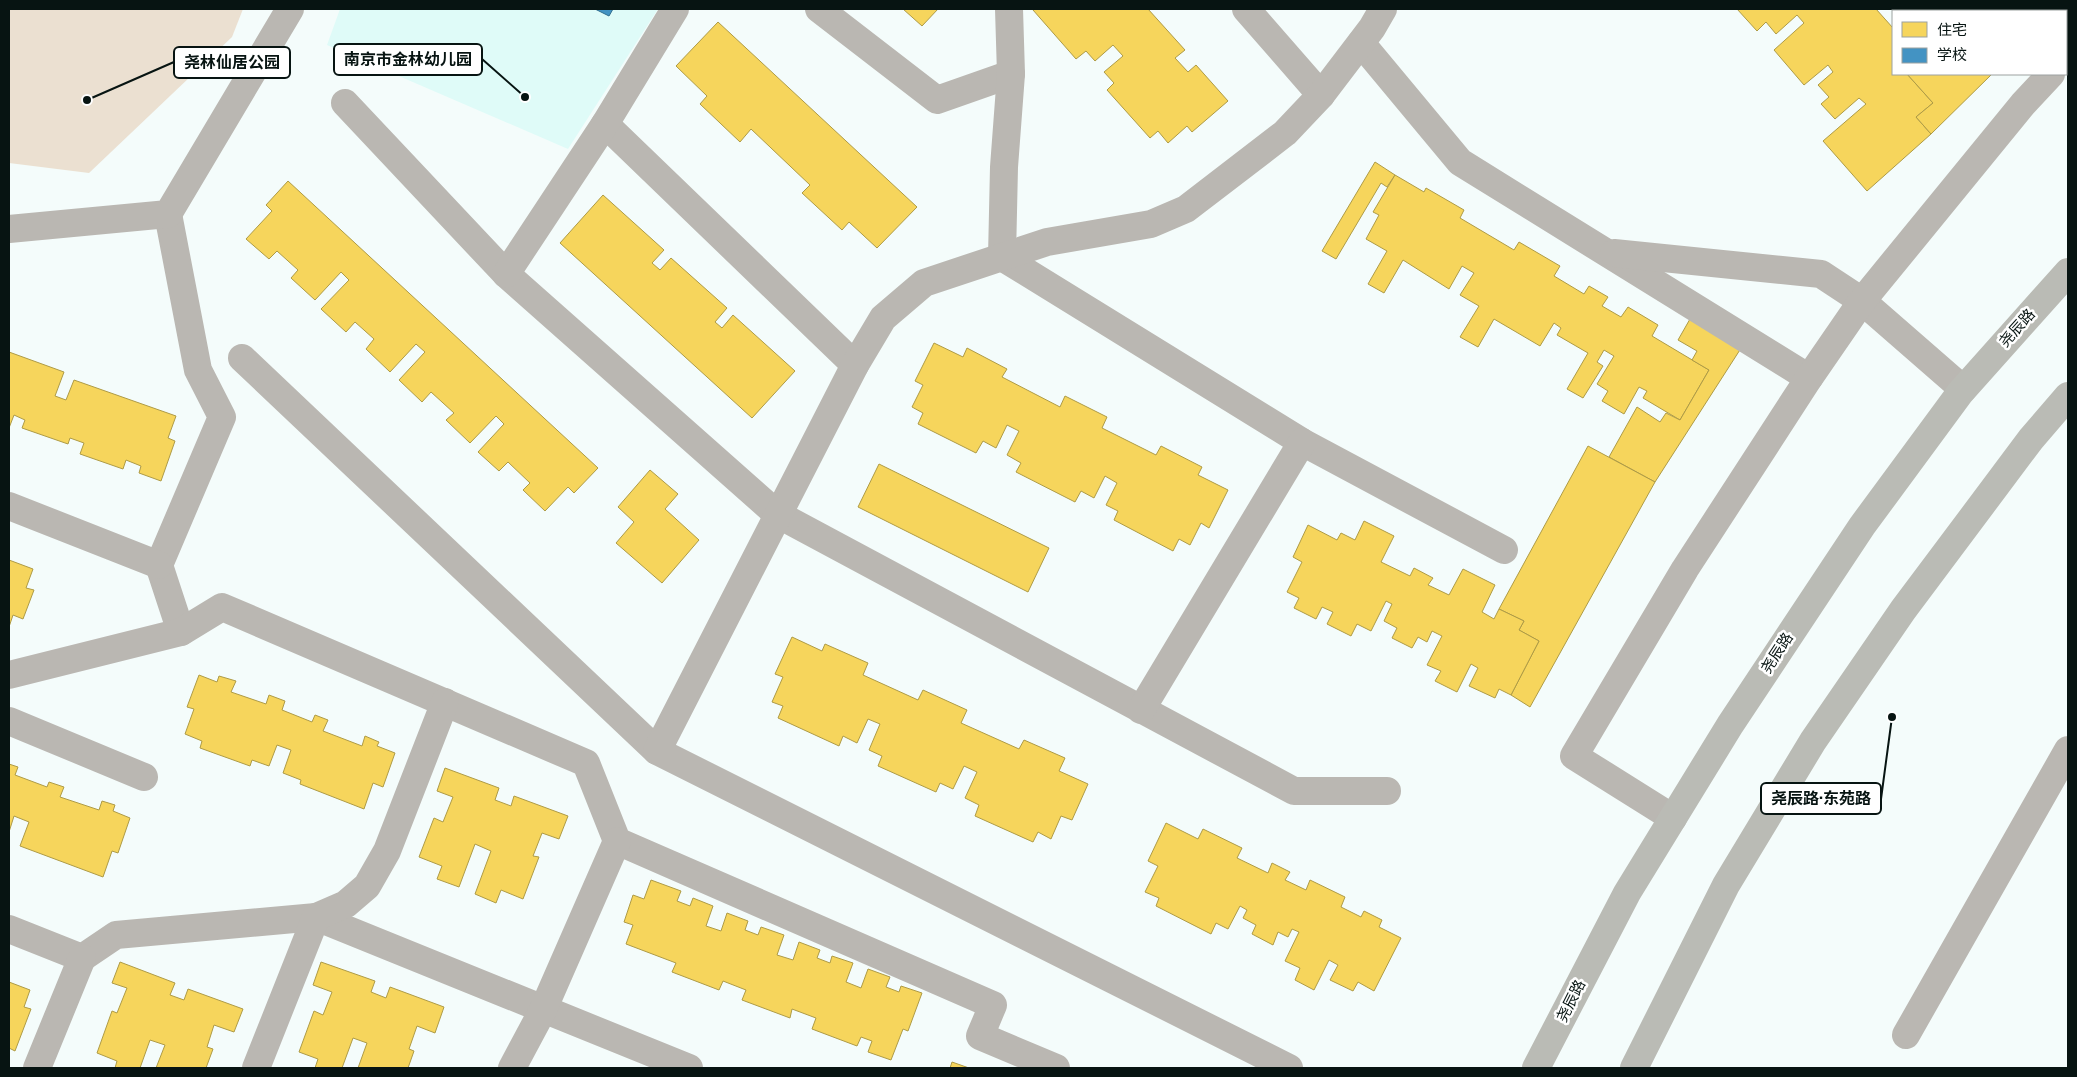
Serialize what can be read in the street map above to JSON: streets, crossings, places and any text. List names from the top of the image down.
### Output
{
  "streets": {
    "main road": ["尧辰路"]
  },
  "places": ["南京市金林幼儿园", "尧林仙居公园", "尧辰路·东苑路"],
  "legend": ["住宅", "学校"]
}
